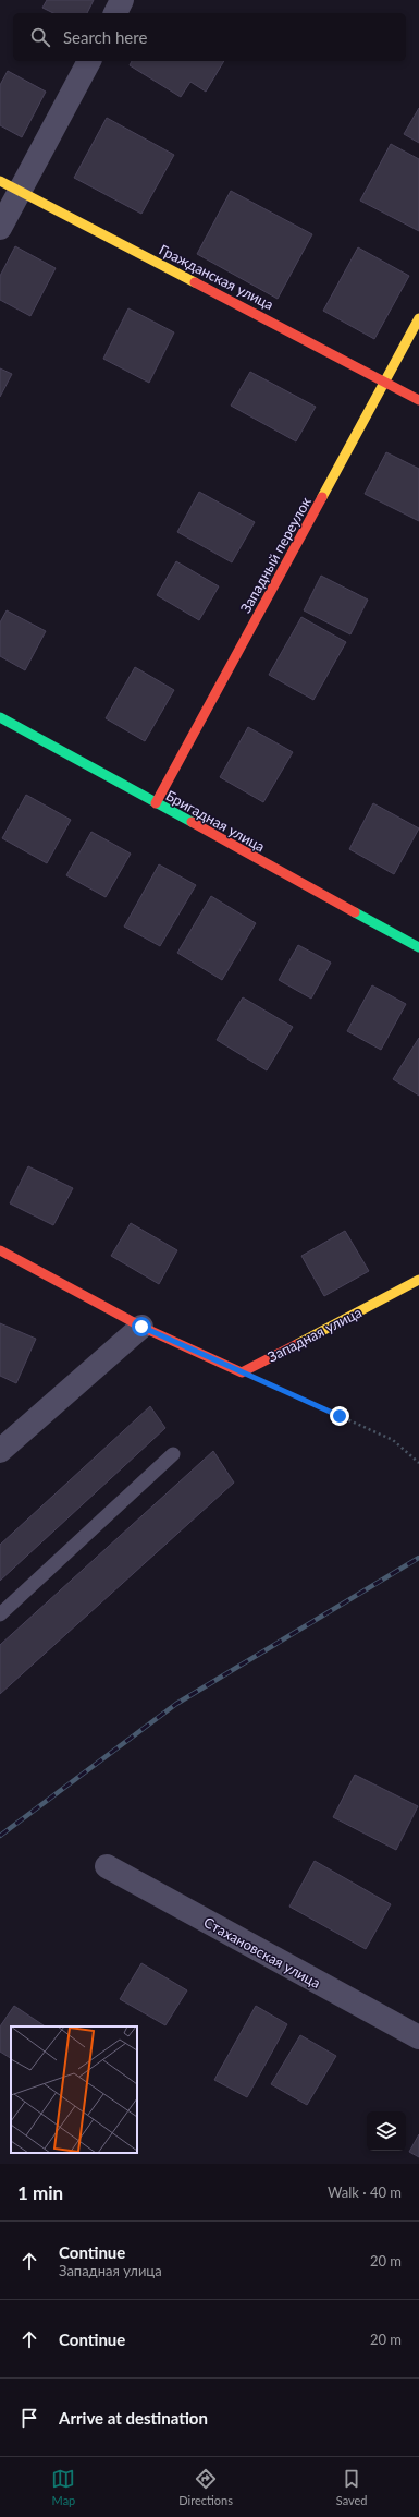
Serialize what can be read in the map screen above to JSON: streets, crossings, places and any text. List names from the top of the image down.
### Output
{
  "streets": {
    "street": [
      "Гражданская улица",
      "Западный переулок",
      "Бригадная улица",
      "Западная улица",
      "Стахановская улица"
    ]
  },
  "crossings": [
    ["Гражданская улица", "Западный переулок"],
    ["Западный переулок", "Бригадная улица"]
  ],
  "page": {
    "search": "Search here",
    "heading": ["1 min", "Walk · 40 m"],
    "list": [
      ["Continue", "Западная улица", "20 m"],
      ["Continue", "20 m"],
      "Arrive at destination"
    ],
    "nav": ["Map", "Directions", "Saved"]
  }
}
